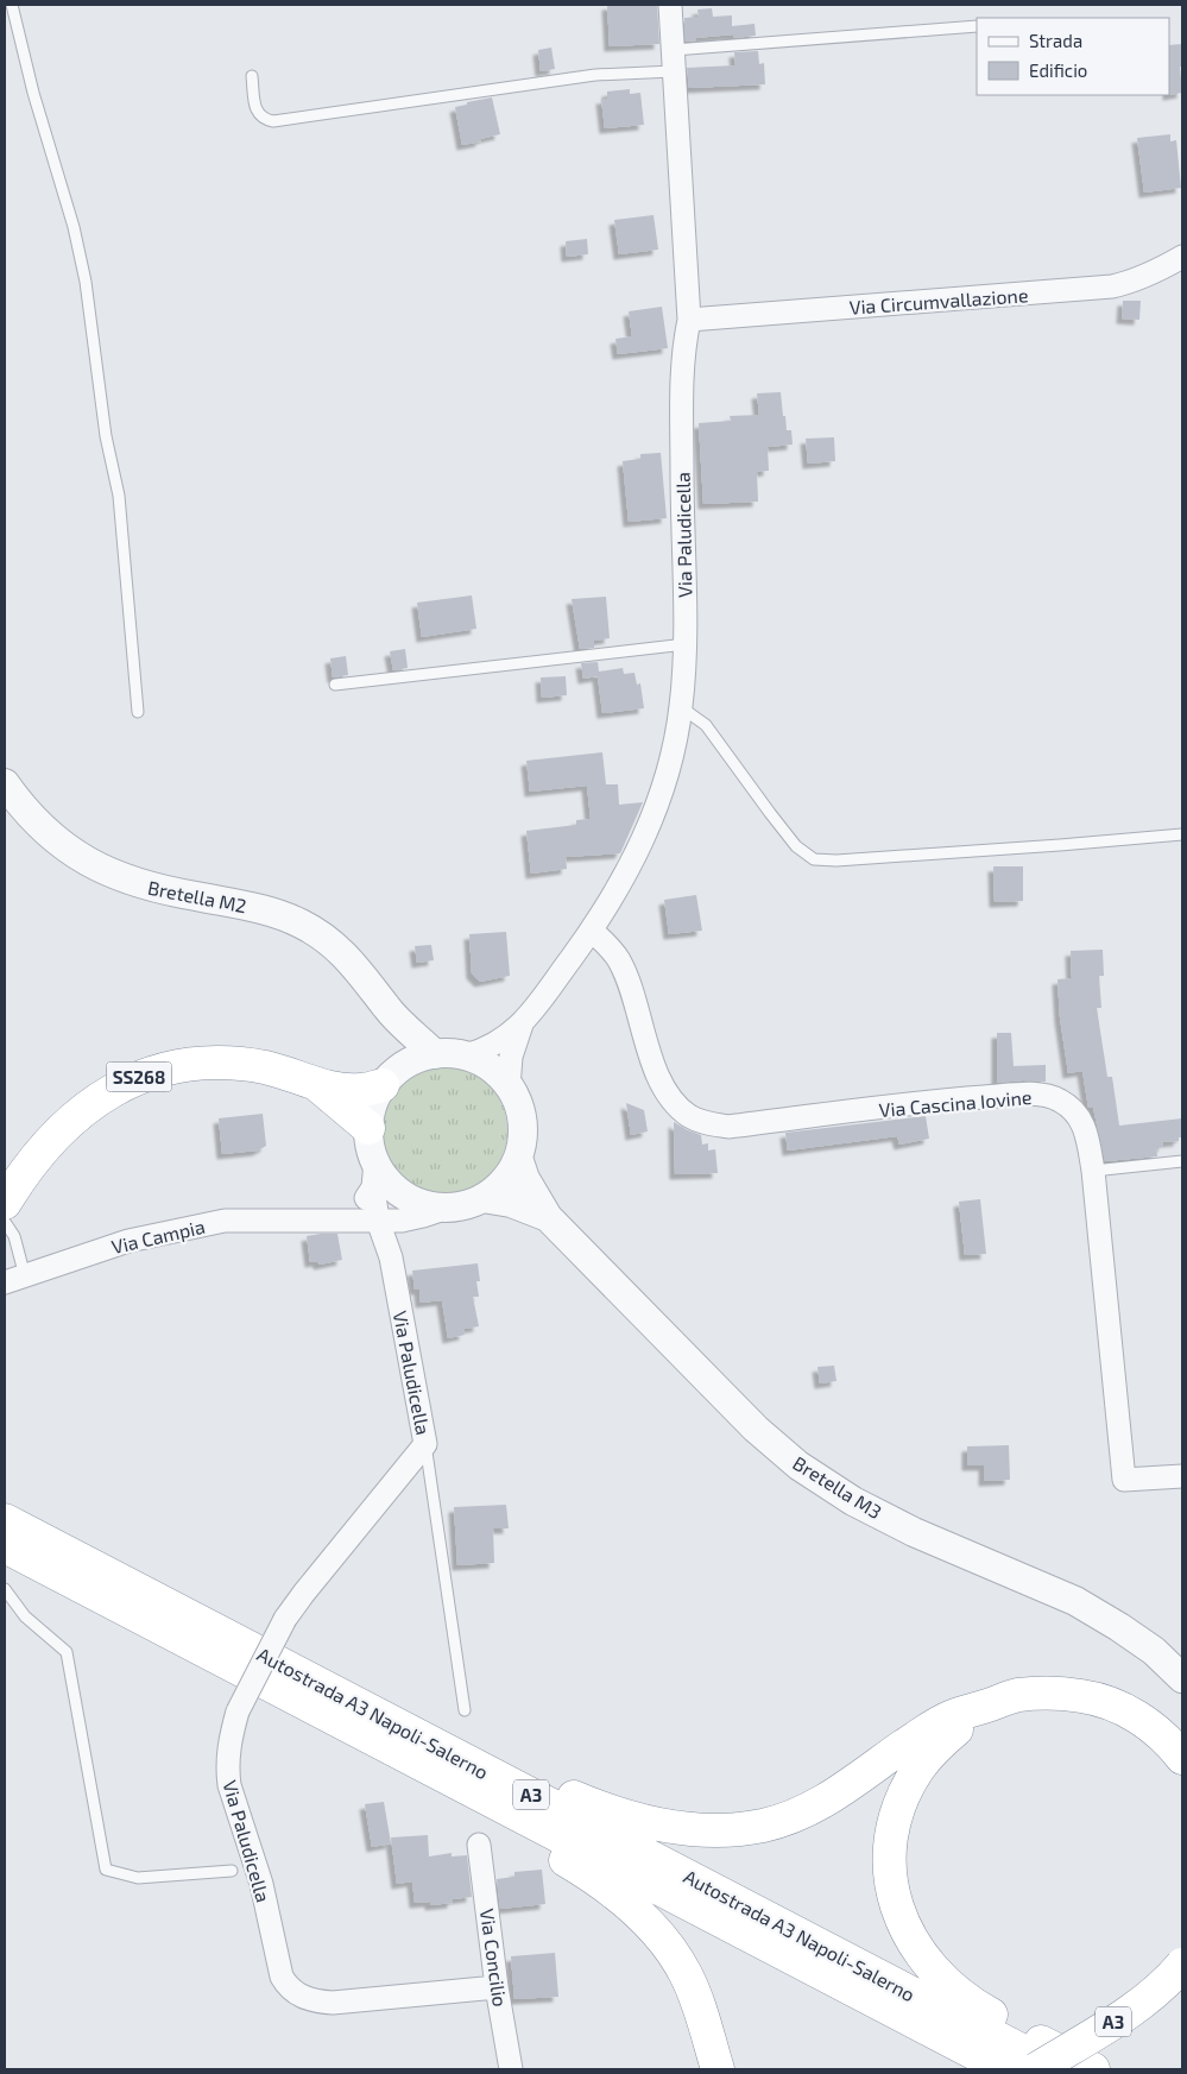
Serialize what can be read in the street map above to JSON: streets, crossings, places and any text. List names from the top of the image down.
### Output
{
  "streets": {
    "highway": ["SS268", "Autostrada A3 Napoli-Salerno", "A3"],
    "street": [
      "Via Circumvallazione",
      "Via Paludicella",
      "Bretella M2",
      "Via Cascina Iovine",
      "Via Campia",
      "Bretella M3",
      "Via Concilio"
    ]
  },
  "crossings": [
    ["Via Circumvallazione", "Via Paludicella"],
    ["Via Paludicella", "Bretella M2"],
    ["Via Paludicella", "SS268"],
    ["Via Paludicella", "Via Cascina Iovine"],
    ["Via Paludicella", "Bretella M3"],
    ["Via Paludicella", "Via Concilio"],
    ["Bretella M2", "SS268"],
    ["Bretella M2", "Bretella M3"],
    ["SS268", "Bretella M3"],
    ["Autostrada A3 Napoli-Salerno", "A3"]
  ],
  "legend": ["Strada", "Edificio"]
}
